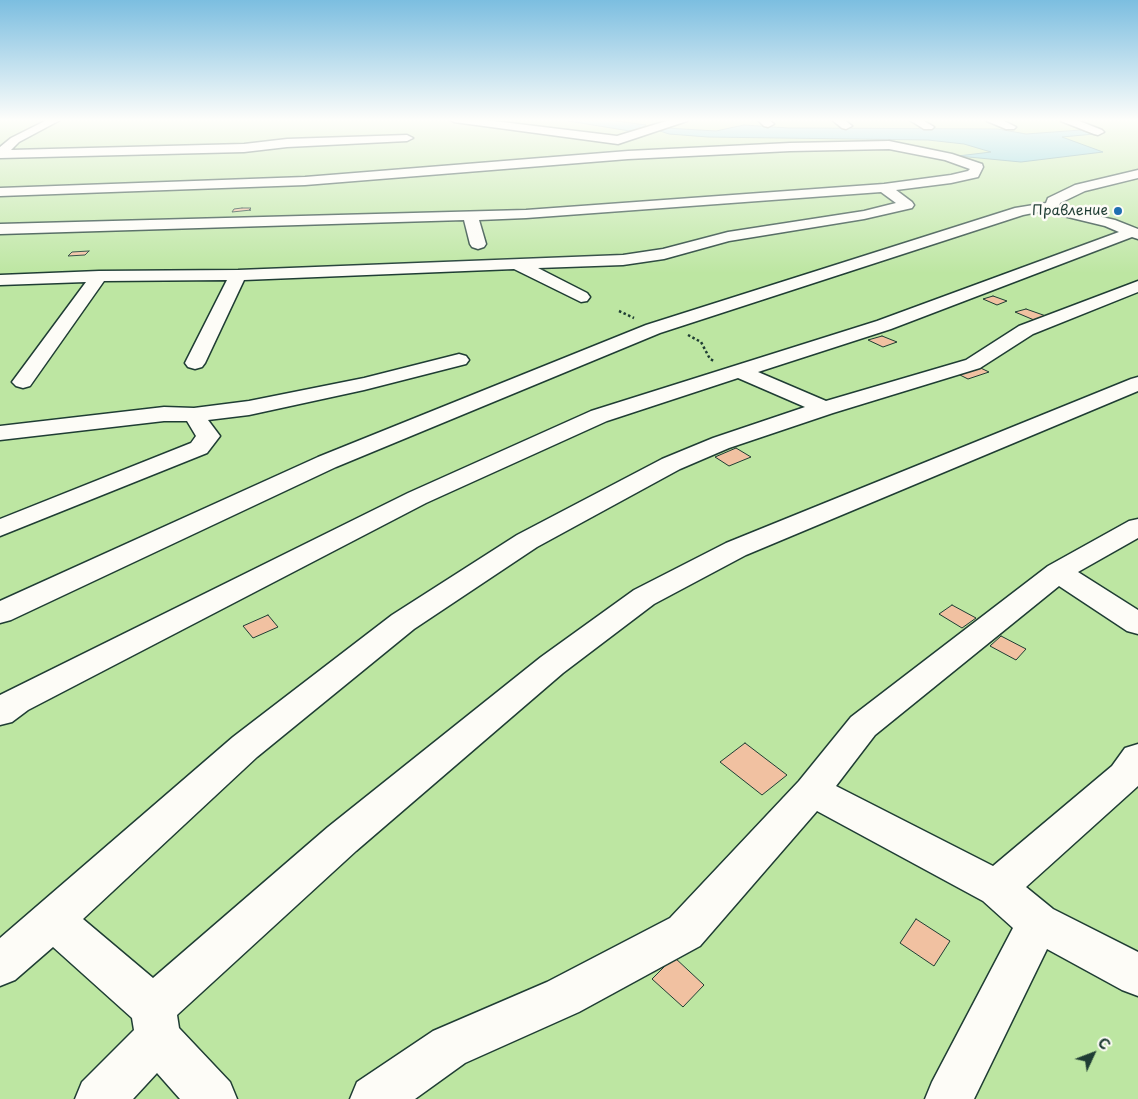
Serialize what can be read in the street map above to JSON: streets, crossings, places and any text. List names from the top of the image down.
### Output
{
  "places": ["Правление"],
  "north": "top right"
}
